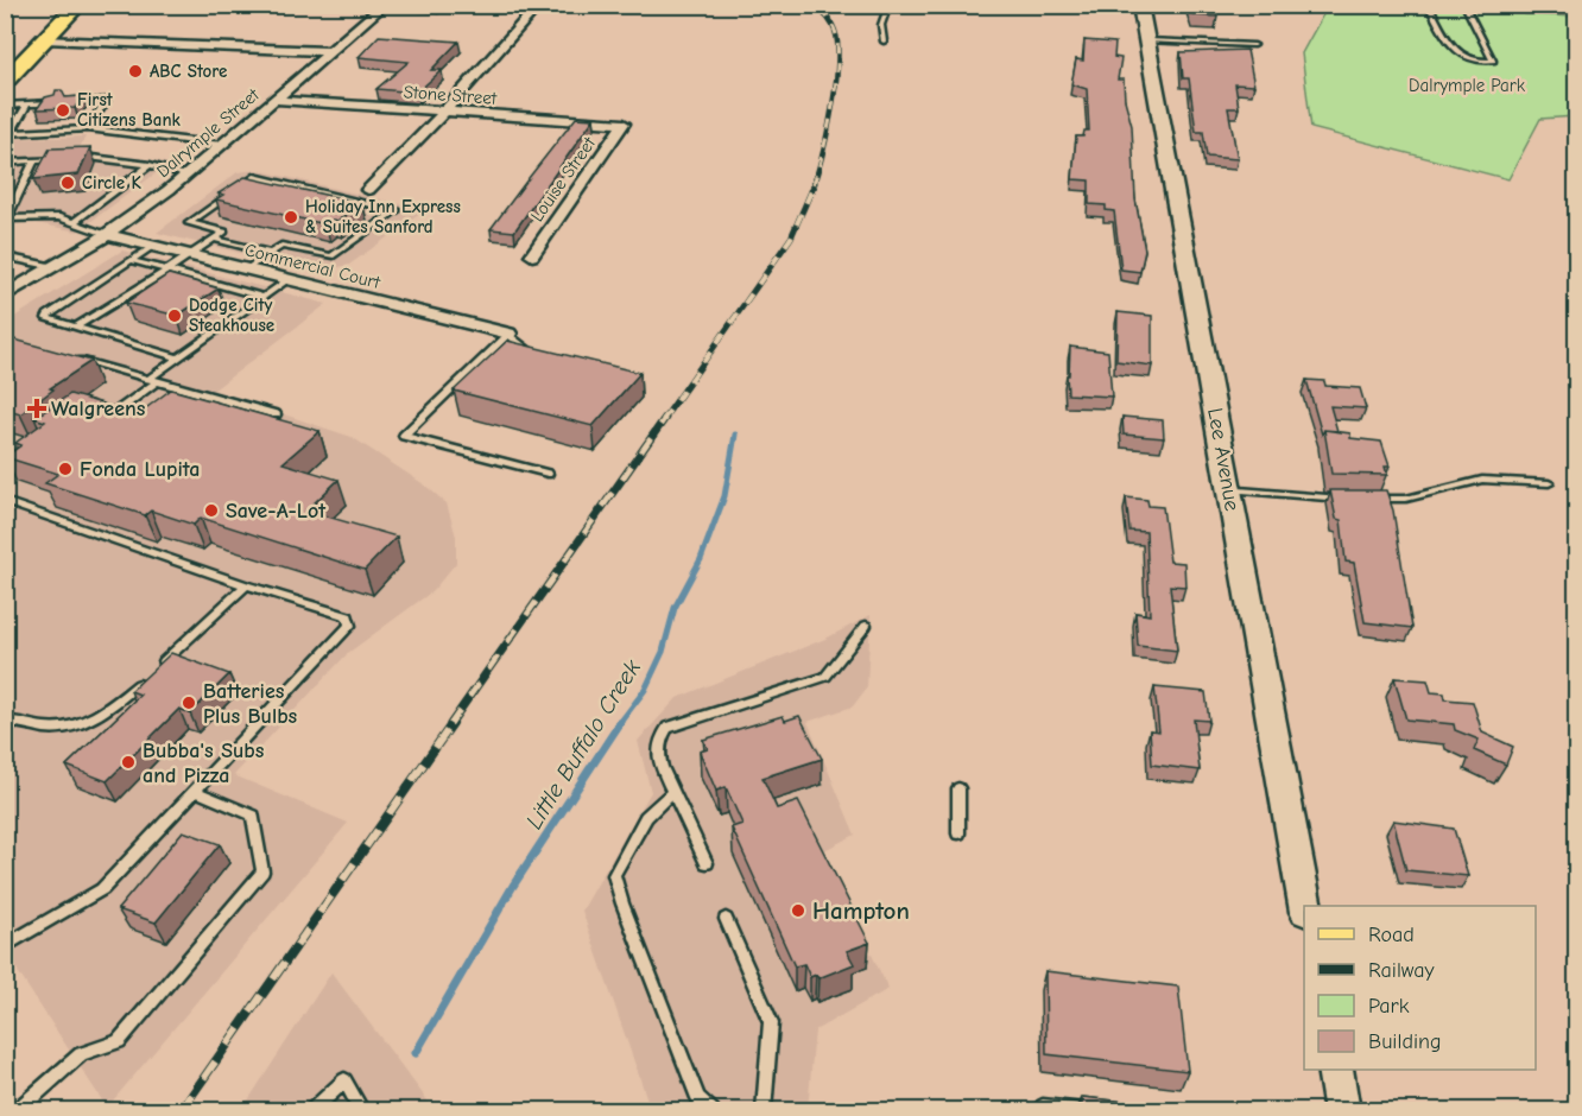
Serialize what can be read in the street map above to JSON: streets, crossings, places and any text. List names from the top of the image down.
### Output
{
  "streets": {
    "street": [
      "Stone Street",
      "Dalrymple Street",
      "Louise Street",
      "Commercial Court",
      "Lee Avenue"
    ]
  },
  "crossings": [
    ["Stone Street", "Dalrymple Street"],
    ["Stone Street", "Louise Street"],
    ["Dalrymple Street", "Commercial Court"]
  ],
  "water": ["Little Buffalo Creek"],
  "parks": ["Dalrymple Park"],
  "places": {
    "other": [
      "ABC Store",
      "First Citizens Bank",
      "Circle K",
      "Holiday Inn Express & Suites Sanford",
      "Dodge City Steakhouse",
      "Fonda Lupita",
      "Save-A-Lot",
      "Batteries Plus Bulbs",
      "Bubba's Subs and Pizza",
      "Hampton"
    ],
    "health": ["Walgreens"]
  },
  "legend": [
    "Road",
    "Railway",
    "Park",
    "Building"
  ]
}
